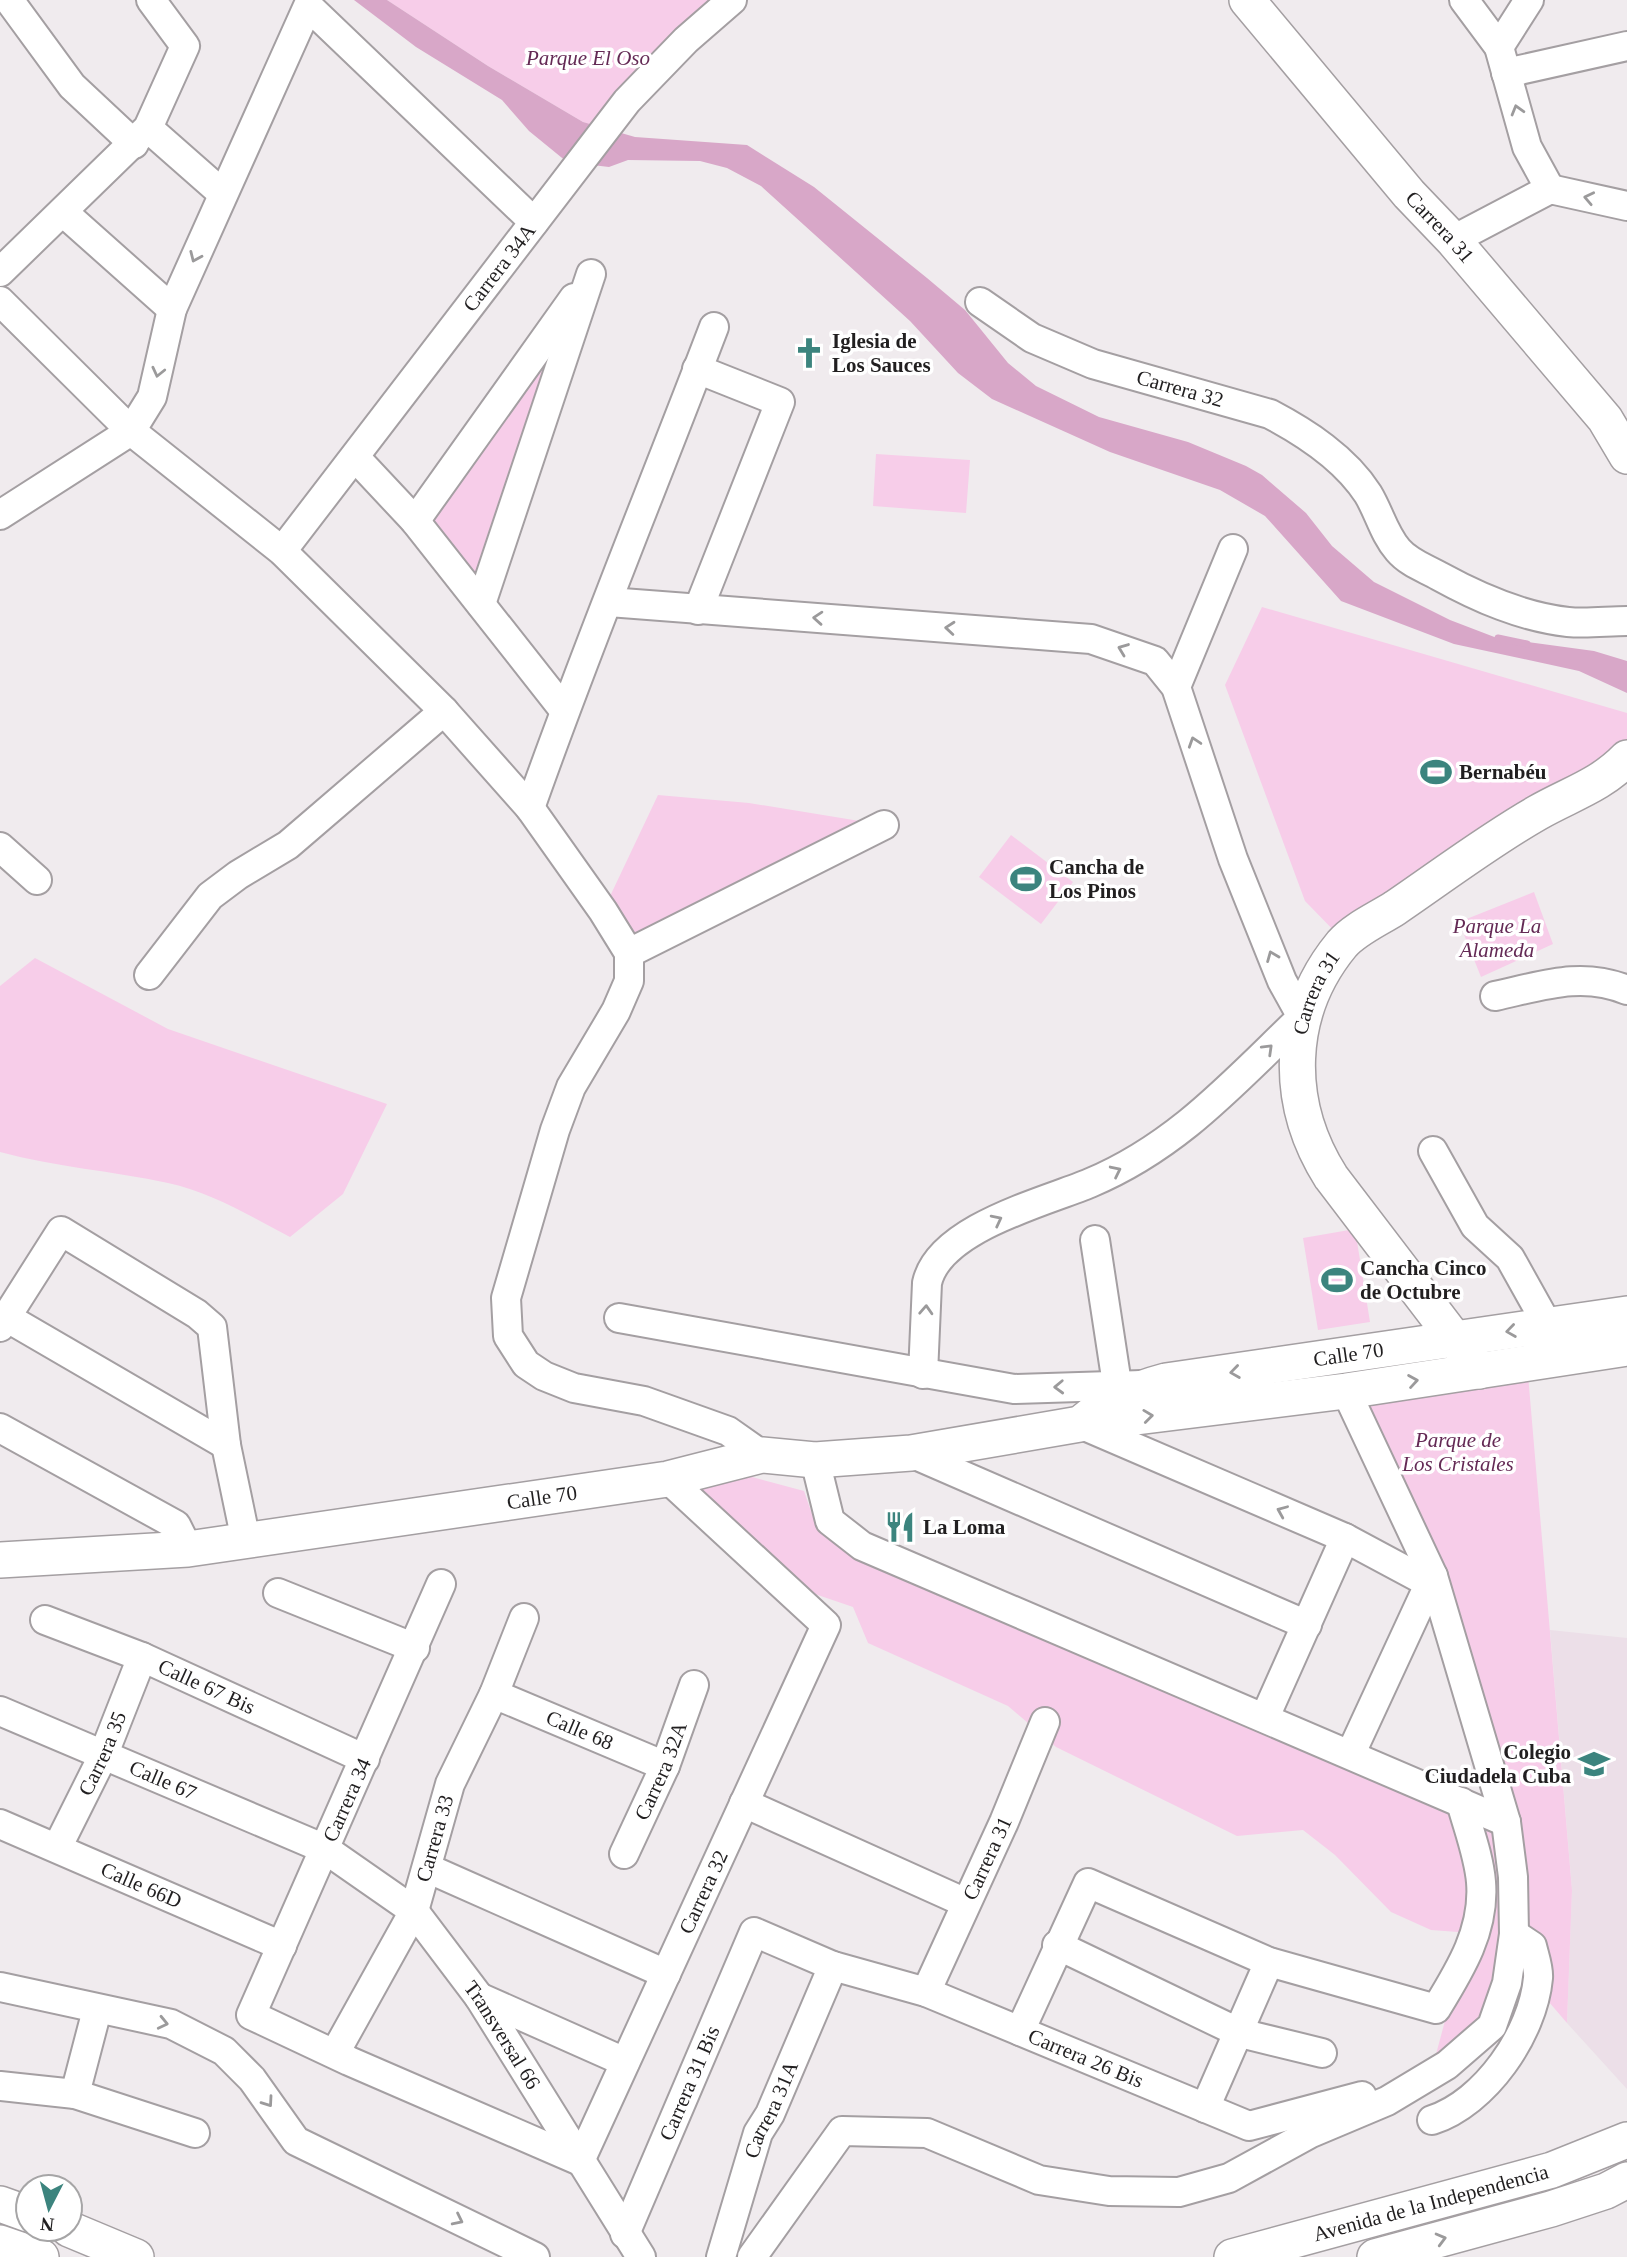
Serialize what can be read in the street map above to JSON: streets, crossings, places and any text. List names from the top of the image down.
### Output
{
  "streets": {
    "main road": ["Carrera 31", "Calle 70", "Avenida de la Independencia"],
    "street": [
      "Carrera 34A",
      "Carrera 32",
      "Calle 67 Bis",
      "Calle 68",
      "Carrera 35",
      "Carrera 32A",
      "Calle 67",
      "Carrera 34",
      "Carrera 33",
      "Calle 66D",
      "Transversal 66",
      "Carrera 26 Bis",
      "Carrera 31 Bis",
      "Carrera 31A"
    ]
  },
  "crossings": [
    ["Carrera 31", "Calle 70"],
    ["Carrera 31", "Carrera 26 Bis"],
    ["Carrera 32", "Calle 70"],
    ["Carrera 32", "Transversal 66"],
    ["Calle 67 Bis", "Carrera 35"],
    ["Calle 67 Bis", "Carrera 34"],
    ["Calle 68", "Carrera 32A"],
    ["Calle 68", "Carrera 33"],
    ["Carrera 35", "Calle 67"],
    ["Carrera 35", "Calle 66D"],
    ["Calle 67", "Carrera 34"],
    ["Calle 67", "Transversal 66"],
    ["Carrera 34", "Carrera 33"],
    ["Carrera 34", "Calle 66D"],
    ["Carrera 34", "Transversal 66"],
    ["Carrera 33", "Transversal 66"],
    ["Transversal 66", "Carrera 31 Bis"],
    ["Carrera 26 Bis", "Carrera 31 Bis"],
    ["Carrera 26 Bis", "Carrera 31A"]
  ],
  "parks": ["Parque El Oso", "Parque La Alameda", "Parque de Los Cristales"],
  "places": {
    "church": ["Iglesia de Los Sauces"],
    "sports": ["Bernabéu", "Cancha de Los Pinos", "Cancha Cinco de Octubre"],
    "restaurant": ["La Loma"],
    "school or university": ["Colegio Ciudadela Cuba"]
  },
  "north": "bottom"
}
